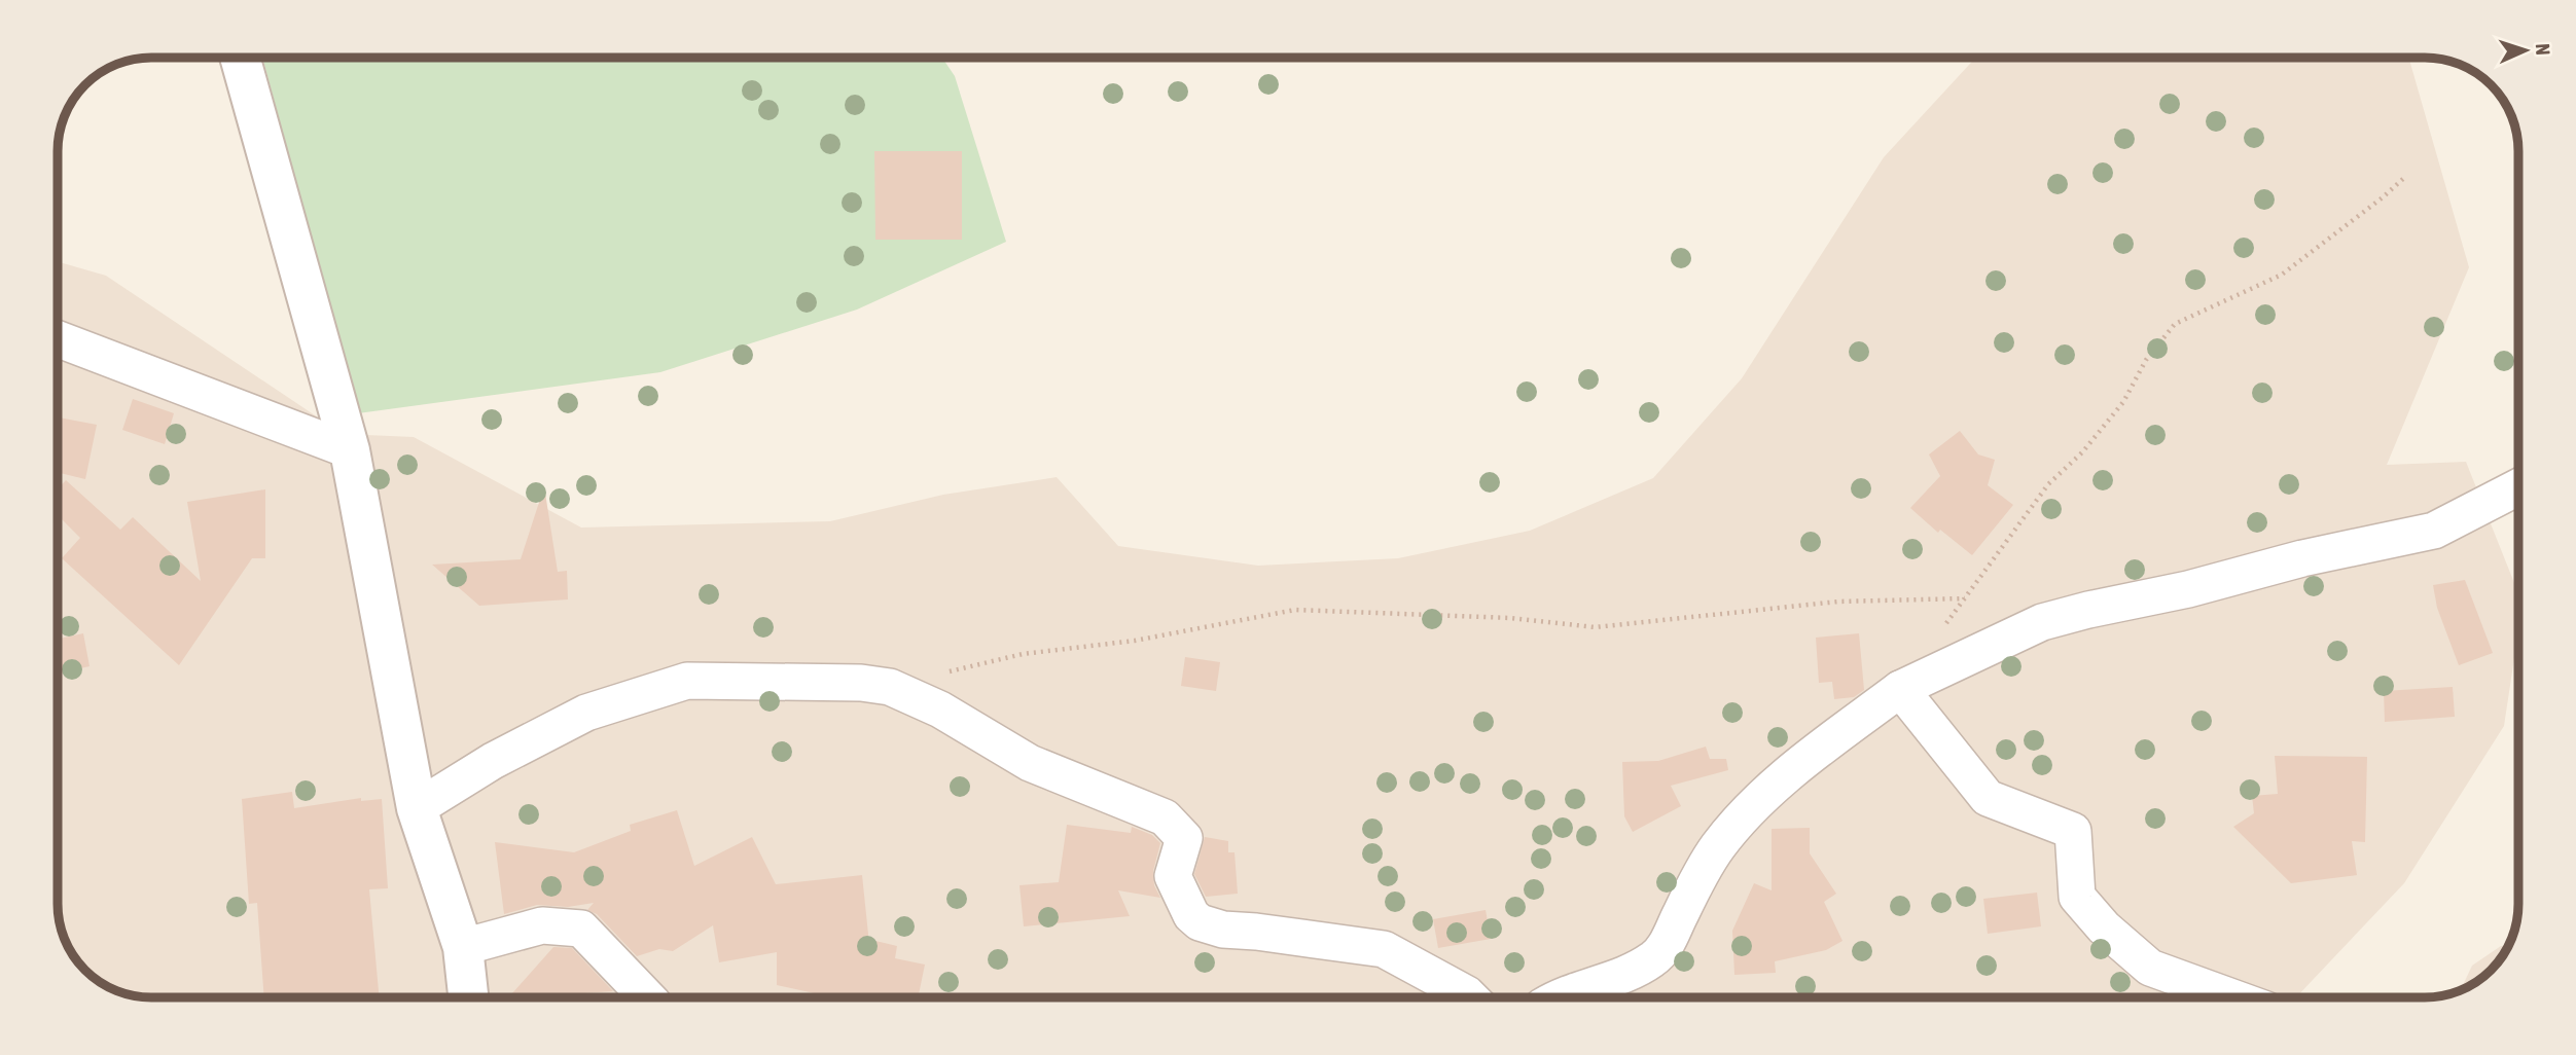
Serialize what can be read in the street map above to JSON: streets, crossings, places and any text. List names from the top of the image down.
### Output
{
  "north": "right"
}
